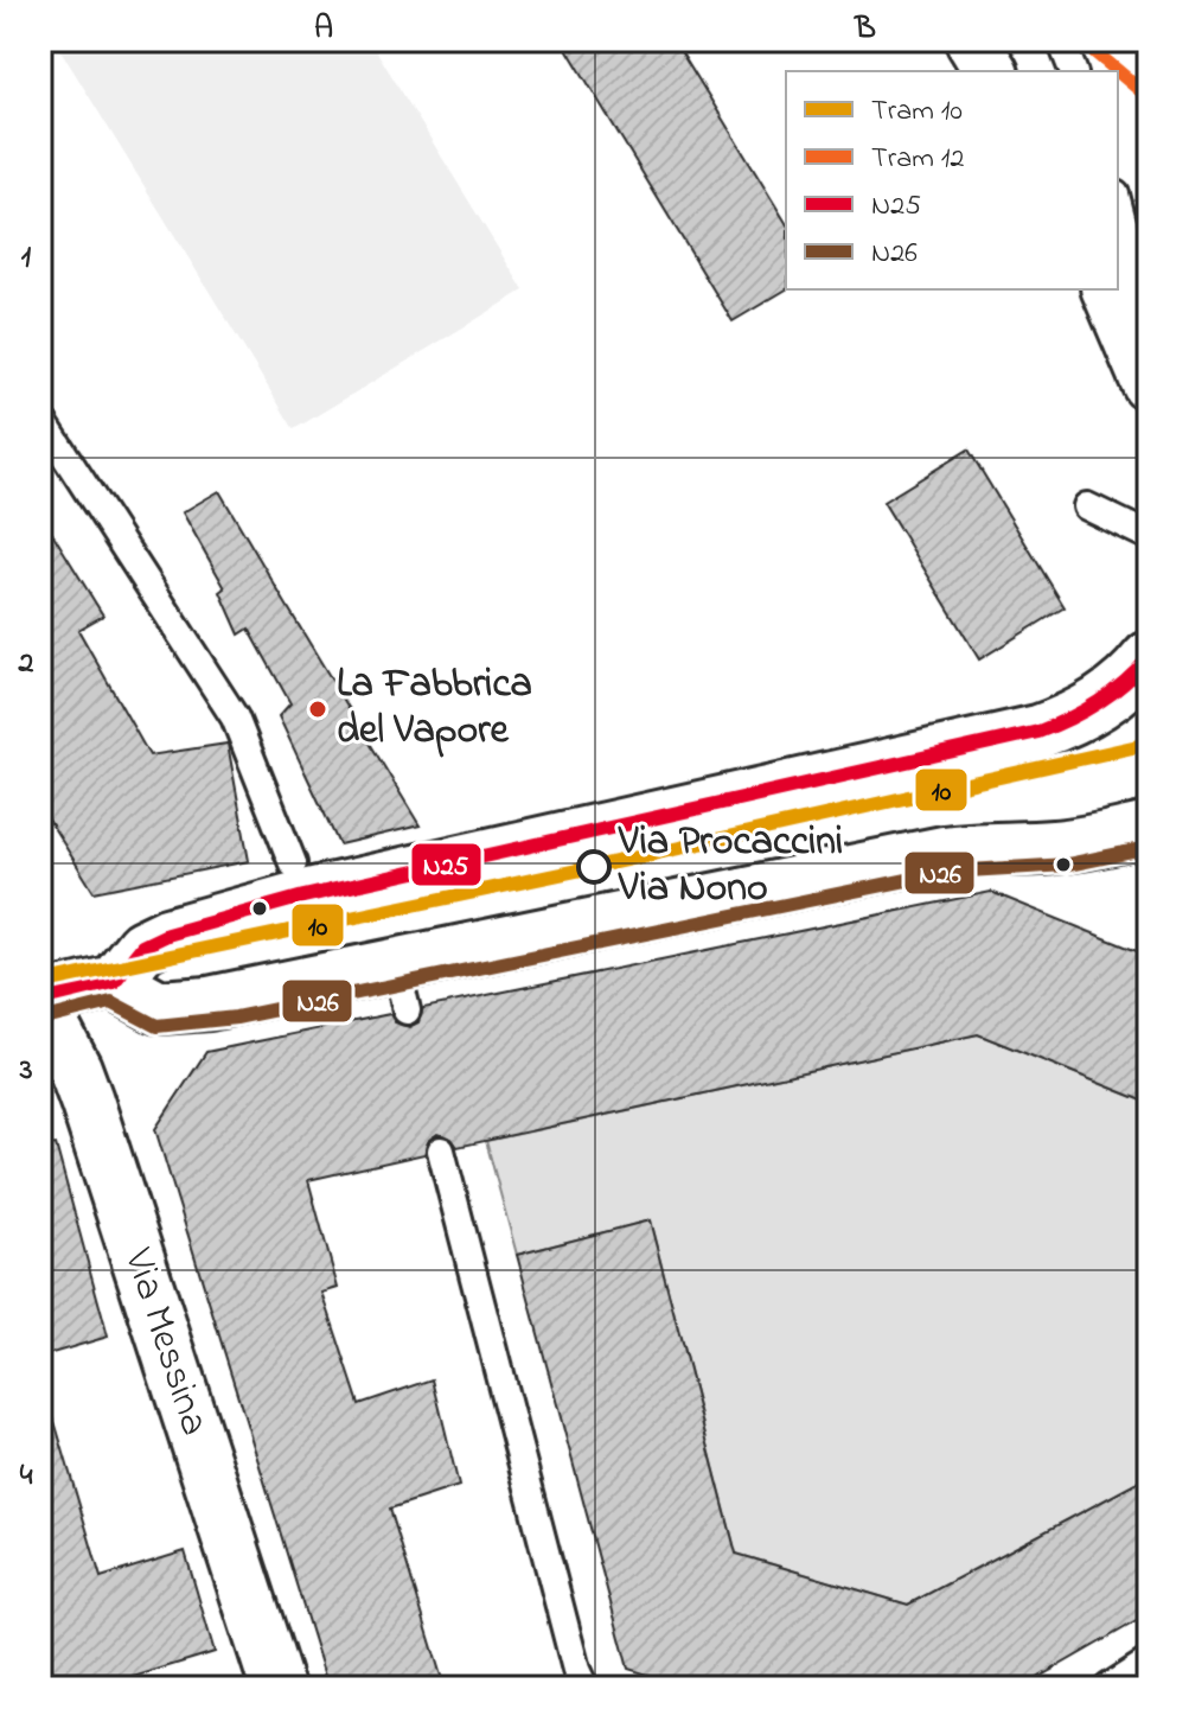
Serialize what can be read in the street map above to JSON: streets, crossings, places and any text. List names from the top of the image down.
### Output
{
  "streets": {
    "street": ["Via Messina"]
  },
  "places": ["La Fabbrica del Vapore", "Via Procaccini Via Nono"],
  "lines": [
    "tram line 12",
    "transit line N25",
    "tram line 10",
    "transit line N26"
  ],
  "legend": [
    "Tram 10",
    "Tram 12",
    "N25",
    "N26"
  ],
  "grid": {
    "columns": ["A", "B"],
    "rows": [
      "1",
      "2",
      "3",
      "4"
    ]
  }
}
